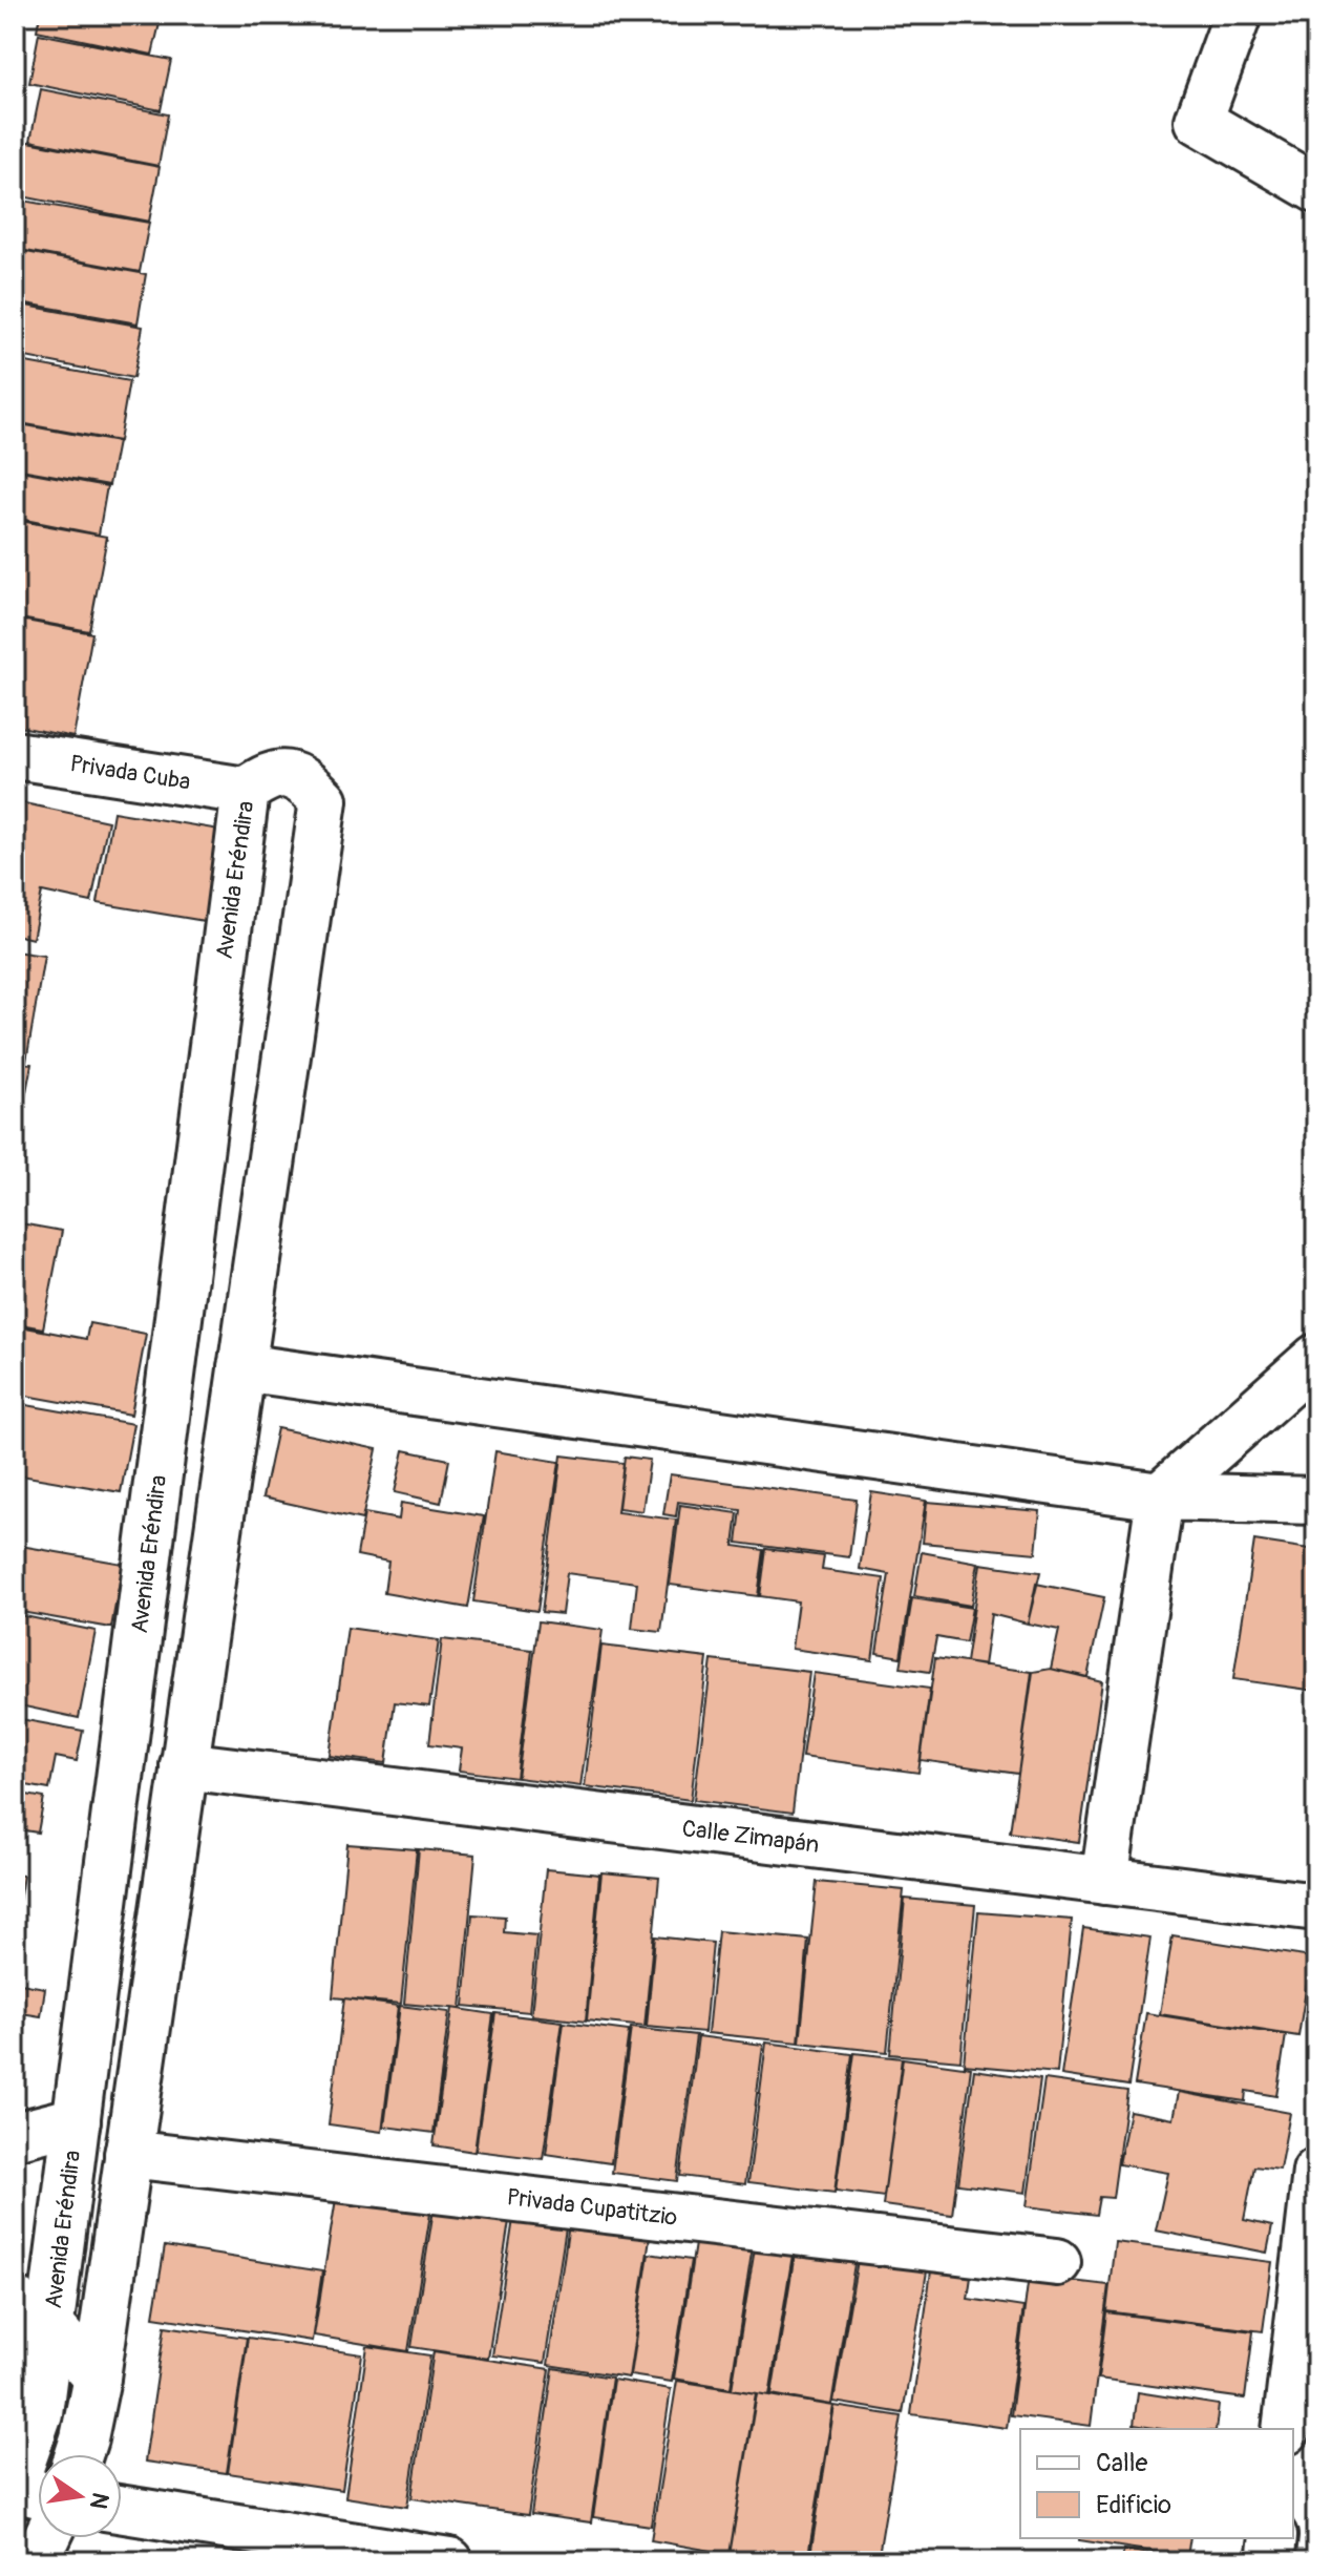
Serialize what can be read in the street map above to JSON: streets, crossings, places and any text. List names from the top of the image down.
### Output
{
  "streets": {
    "street": [
      "Privada Cuba",
      "Avenida Eréndira",
      "Calle Zimapán",
      "Privada Cupatitzio"
    ]
  },
  "crossings": [
    ["Privada Cuba", "Avenida Eréndira"],
    ["Avenida Eréndira", "Calle Zimapán"],
    ["Avenida Eréndira", "Privada Cupatitzio"]
  ],
  "legend": ["Calle", "Edificio"],
  "north": "right"
}
